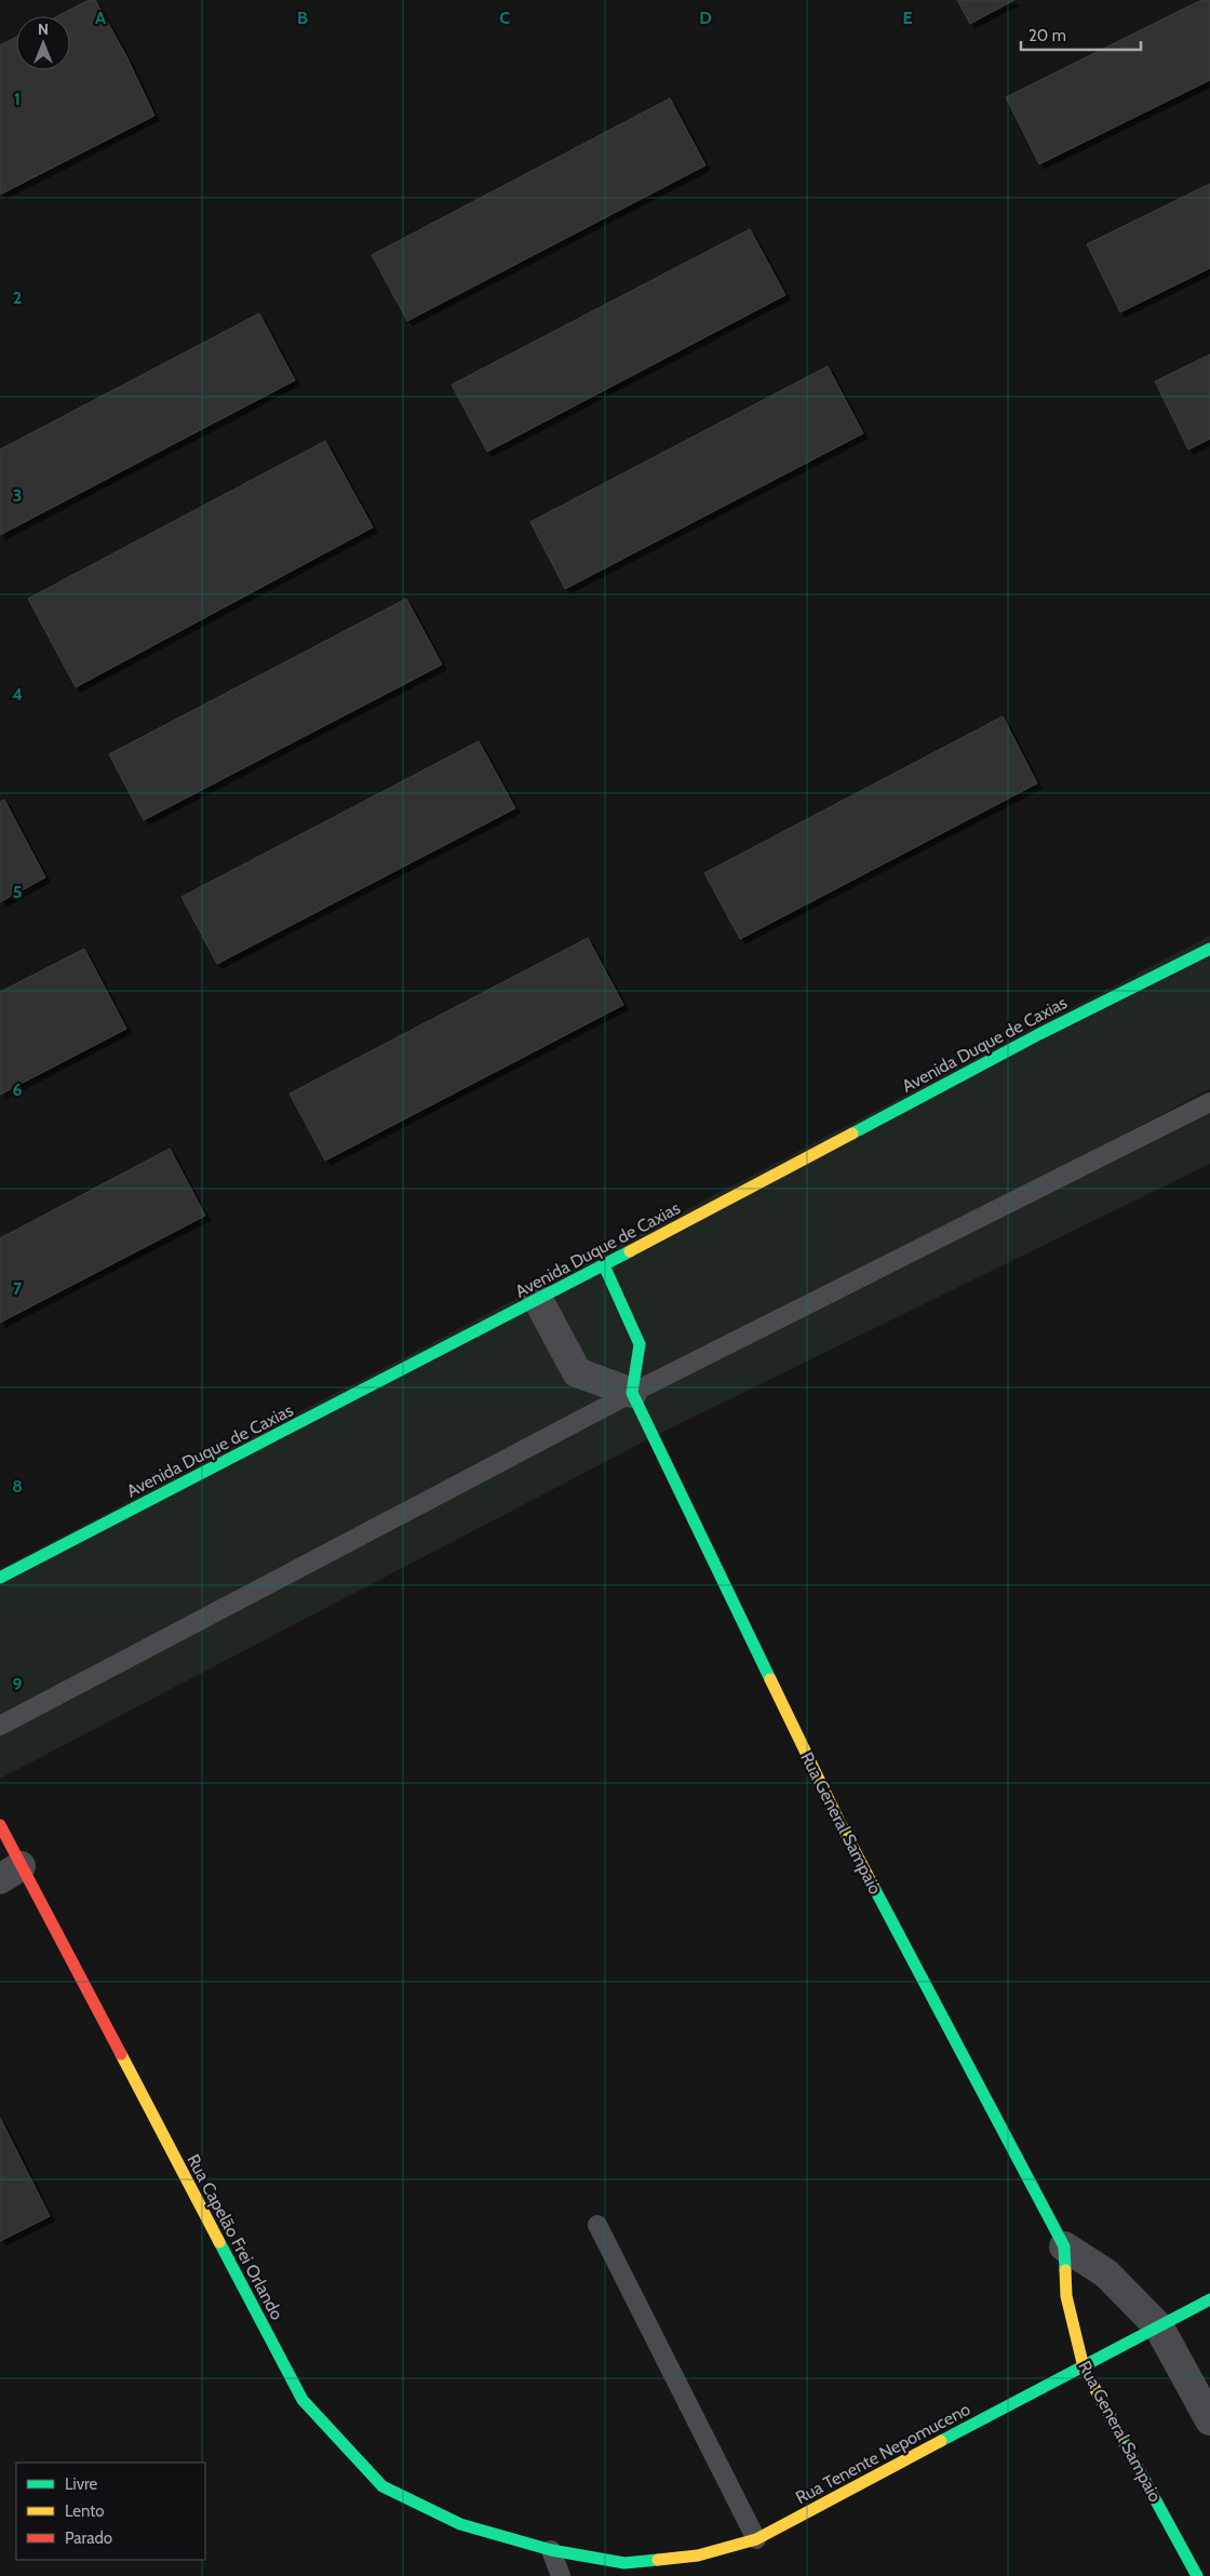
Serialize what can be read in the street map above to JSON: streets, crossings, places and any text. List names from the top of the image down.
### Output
{
  "streets": {
    "street": [
      "Avenida Duque de Caxias",
      "Rua General Sampaio",
      "Rua Capelão Frei Orlando",
      "Rua Tenente Nepomuceno"
    ]
  },
  "crossings": [
    ["Rua General Sampaio", "Rua Tenente Nepomuceno"],
    ["Rua Capelão Frei Orlando", "Rua Tenente Nepomuceno"]
  ],
  "legend": ["Livre", "Lento", "Parado"],
  "scale_bar": "20 m",
  "north": "top",
  "grid": {
    "columns": [
      "A",
      "B",
      "C",
      "D",
      "E"
    ],
    "rows": [
      "1",
      "2",
      "3",
      "4",
      "5",
      "6",
      "7",
      "8",
      "9"
    ]
  }
}
